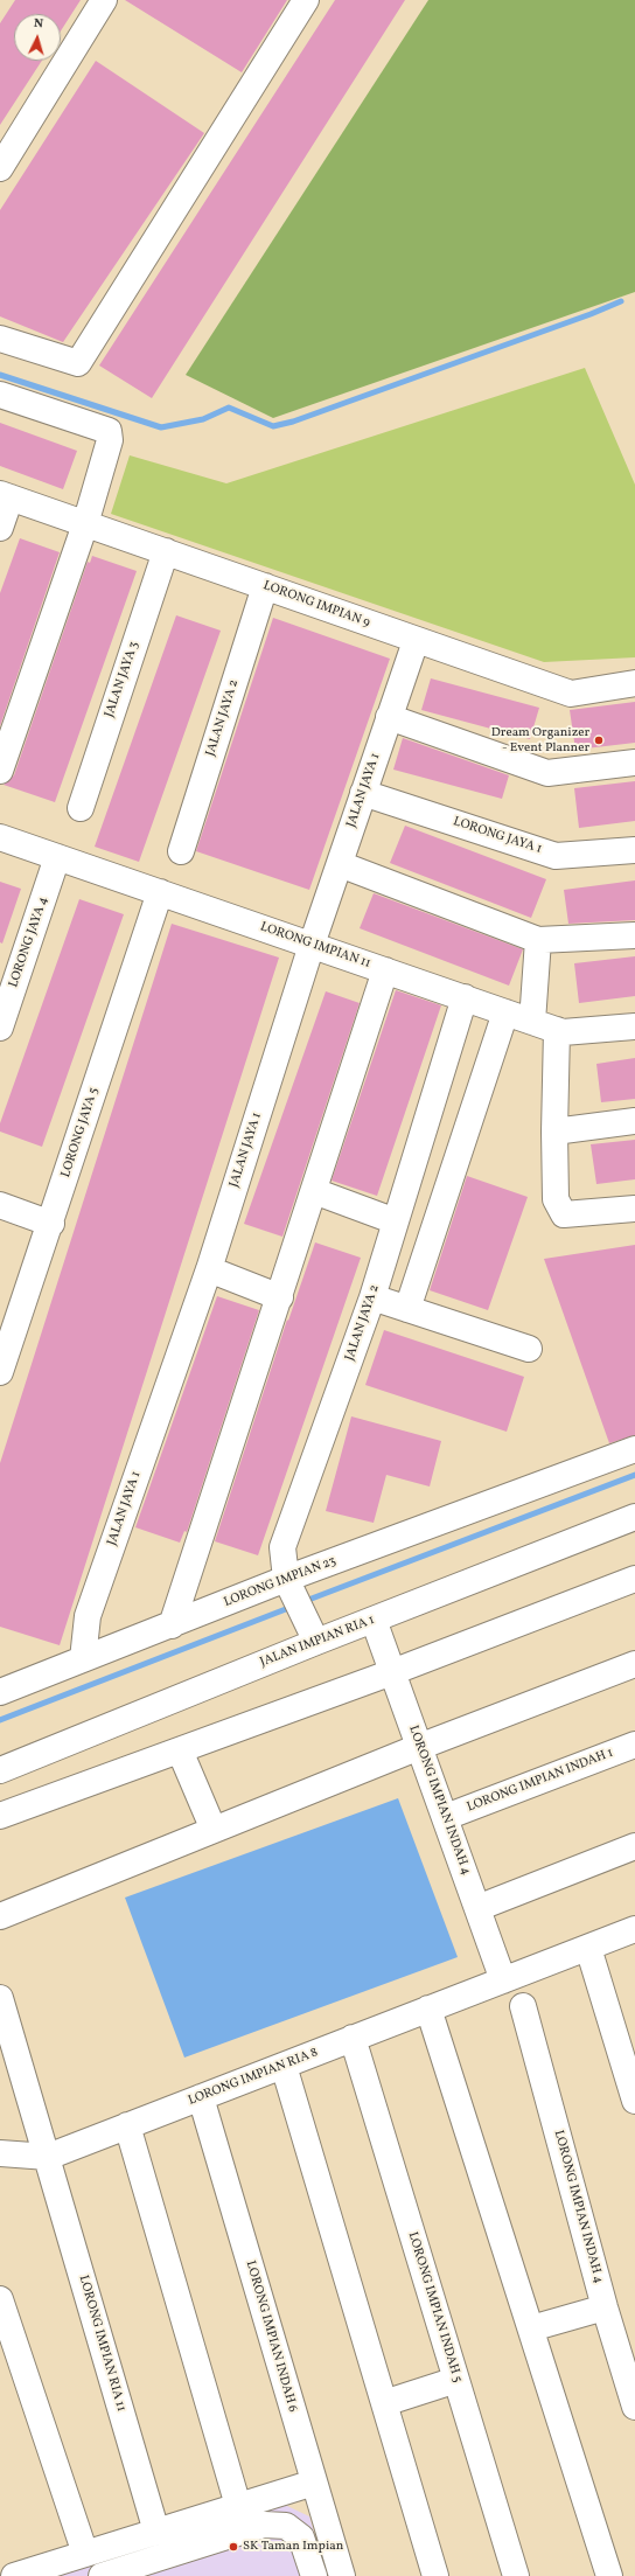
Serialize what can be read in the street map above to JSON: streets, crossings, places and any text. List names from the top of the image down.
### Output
{
  "streets": {
    "street": [
      "LORONG IMPIAN 9",
      "JALAN JAYA 3",
      "JALAN JAYA 2",
      "JALAN JAYA 1",
      "LORONG JAYA 1",
      "LORONG JAYA 4",
      "LORONG IMPIAN 11",
      "LORONG JAYA 5",
      "LORONG IMPIAN 23",
      "JALAN IMPIAN RIA 1",
      "LORONG IMPIAN INDAH 1",
      "LORONG IMPIAN INDAH 4",
      "LORONG IMPIAN RIA 8",
      "LORONG IMPIAN INDAH 5",
      "LORONG IMPIAN INDAH 6",
      "LORONG IMPIAN RIA 11"
    ]
  },
  "crossings": [
    ["LORONG IMPIAN 9", "JALAN JAYA 3"],
    ["LORONG IMPIAN 9", "JALAN JAYA 2"],
    ["LORONG IMPIAN 9", "JALAN JAYA 1"],
    ["JALAN JAYA 2", "LORONG IMPIAN 11"],
    ["JALAN JAYA 2", "LORONG IMPIAN 23"],
    ["JALAN JAYA 2", "JALAN IMPIAN RIA 1"],
    ["JALAN JAYA 1", "LORONG JAYA 1"],
    ["JALAN JAYA 1", "LORONG IMPIAN 11"],
    ["JALAN JAYA 1", "LORONG IMPIAN 23"],
    ["LORONG JAYA 4", "LORONG IMPIAN 11"],
    ["LORONG IMPIAN 11", "LORONG JAYA 5"],
    ["JALAN IMPIAN RIA 1", "LORONG IMPIAN INDAH 4"],
    ["LORONG IMPIAN INDAH 1", "LORONG IMPIAN INDAH 4"],
    ["LORONG IMPIAN INDAH 4", "LORONG IMPIAN RIA 8"],
    ["LORONG IMPIAN RIA 8", "LORONG IMPIAN INDAH 5"],
    ["LORONG IMPIAN RIA 8", "LORONG IMPIAN INDAH 6"],
    ["LORONG IMPIAN RIA 8", "LORONG IMPIAN RIA 11"]
  ],
  "places": ["Dream Organizer - Event Planner", "SK Taman Impian"],
  "north": "top"
}
